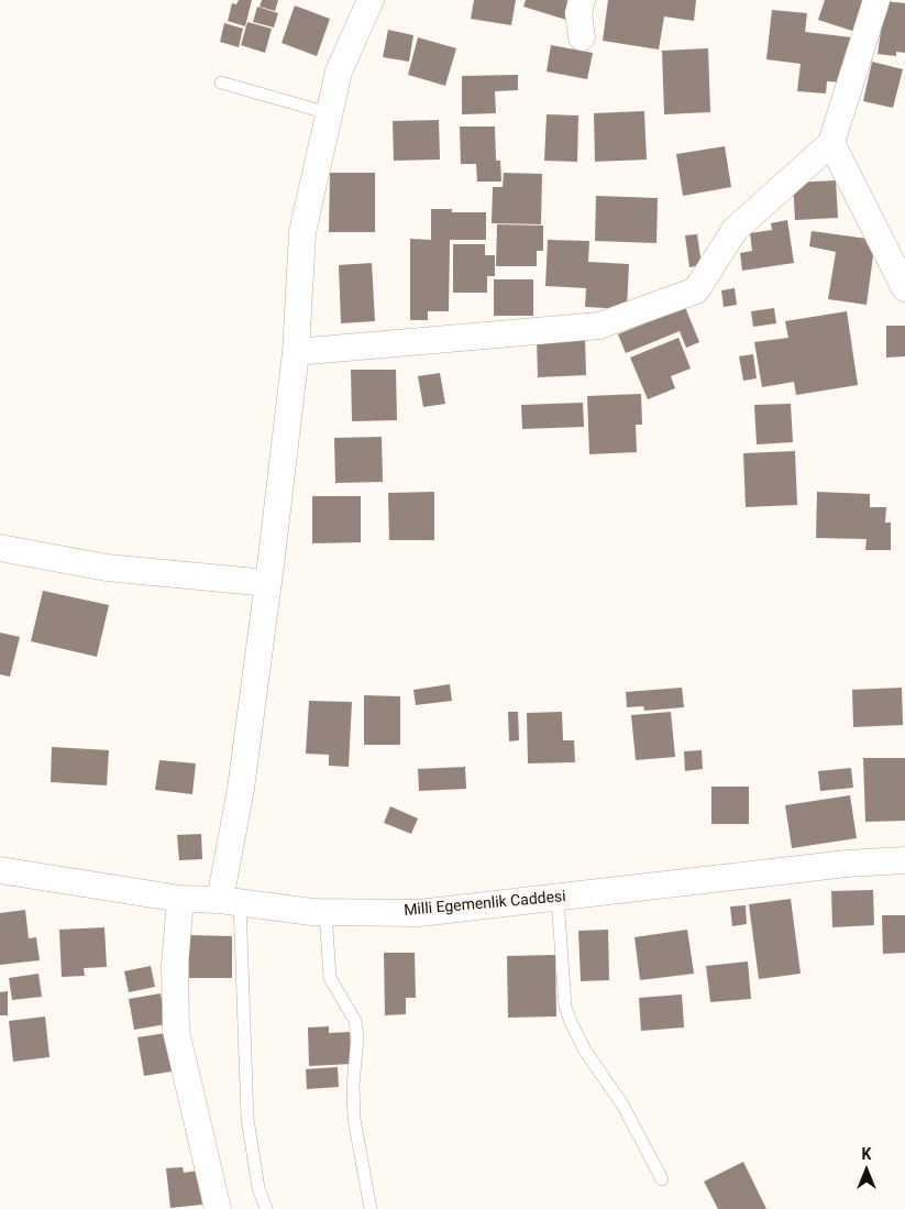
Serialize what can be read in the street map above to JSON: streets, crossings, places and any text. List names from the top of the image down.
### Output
{
  "streets": {
    "street": ["Milli Egemenlik Caddesi"]
  },
  "north": "top"
}
